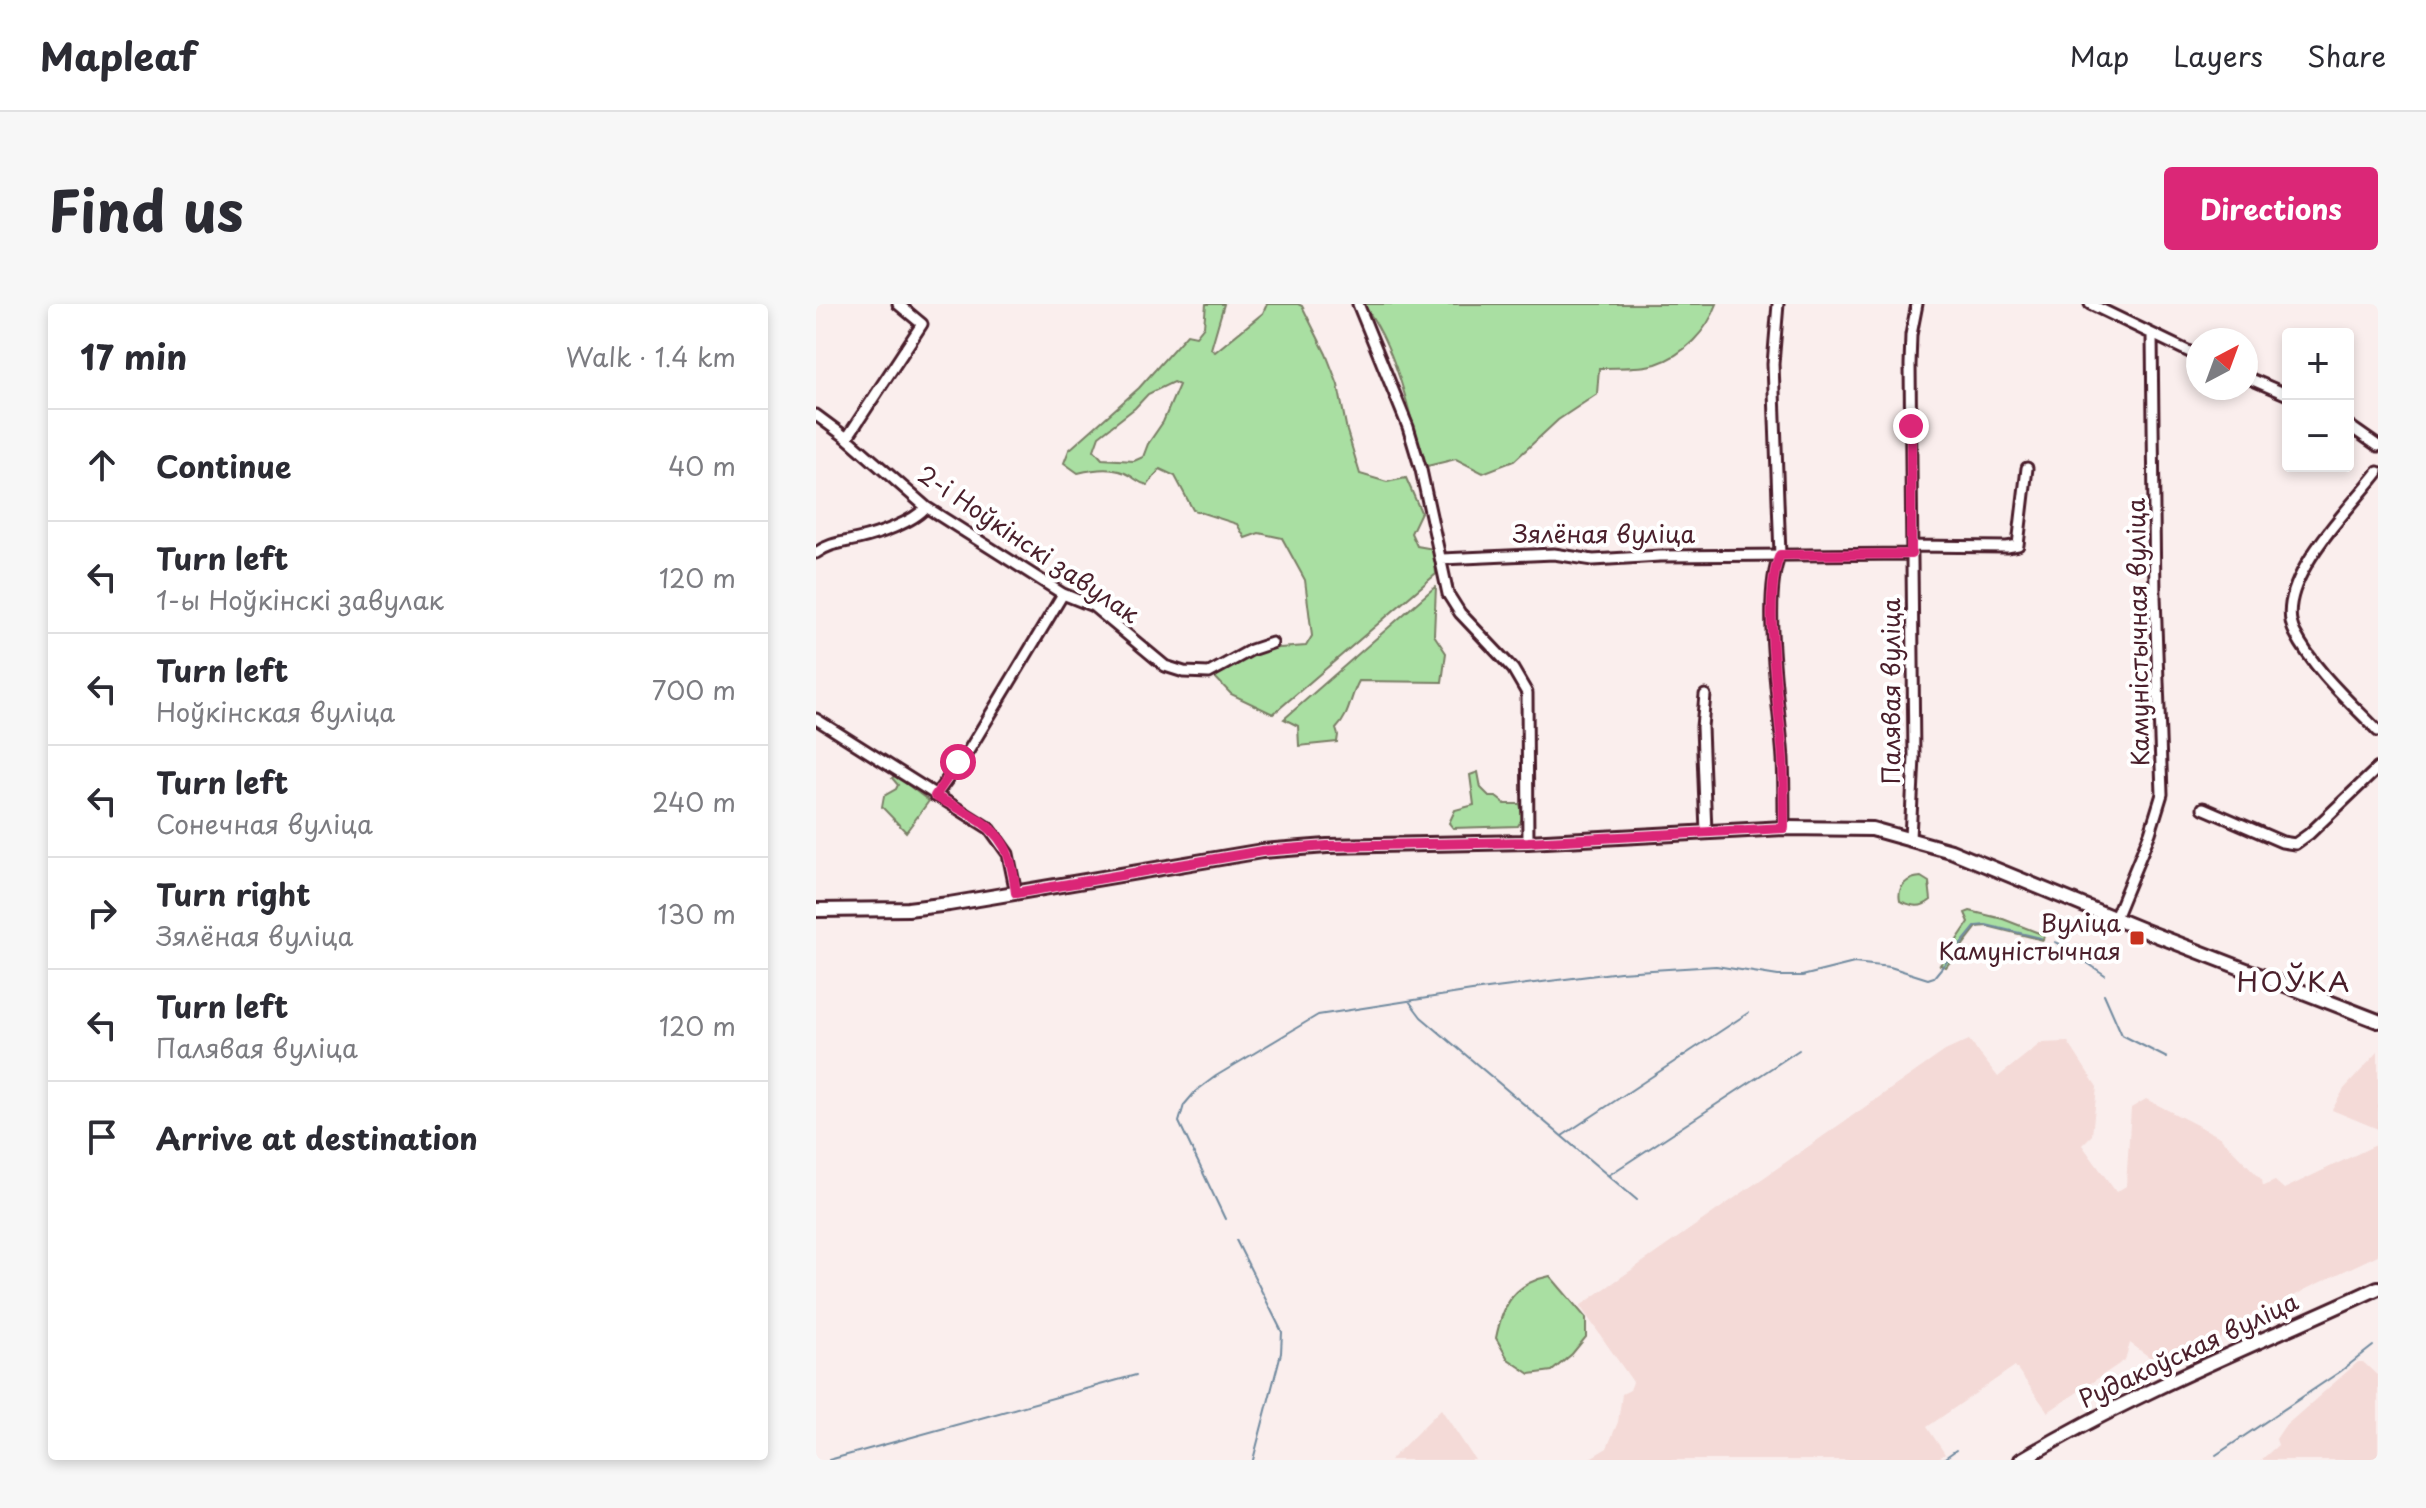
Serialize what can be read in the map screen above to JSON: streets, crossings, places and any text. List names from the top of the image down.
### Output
{
  "streets": {
    "main road": ["Рудакоўская вуліца"],
    "street": [
      "Зялёная вуліца",
      "2-і Ноўкінскі завулак",
      "Камуністычная вуліца",
      "Палявая вуліца"
    ]
  },
  "crossings": [
    ["Зялёная вуліца", "Палявая вуліца"]
  ],
  "districts": ["НОЎКА"],
  "places": {
    "transit": ["Вуліца Камуністычная"]
  },
  "north": "top right",
  "page": {
    "header": "Mapleaf",
    "nav": ["Map", "Layers", "Share"],
    "title": "Find us",
    "buttons": "Directions",
    "heading": ["17 min", "Walk · 1.4 km"],
    "map_buttons": ["+", "−"],
    "list": [
      ["Continue", "40 m"],
      ["Turn left", "1-ы Ноўкінскі завулак", "120 m"],
      ["Turn left", "Ноўкінская вуліца", "700 m"],
      ["Turn left", "Сонечная вуліца", "240 m"],
      ["Turn right", "Зялёная вуліца", "130 m"],
      ["Turn left", "Палявая вуліца", "120 m"],
      "Arrive at destination"
    ]
  }
}
